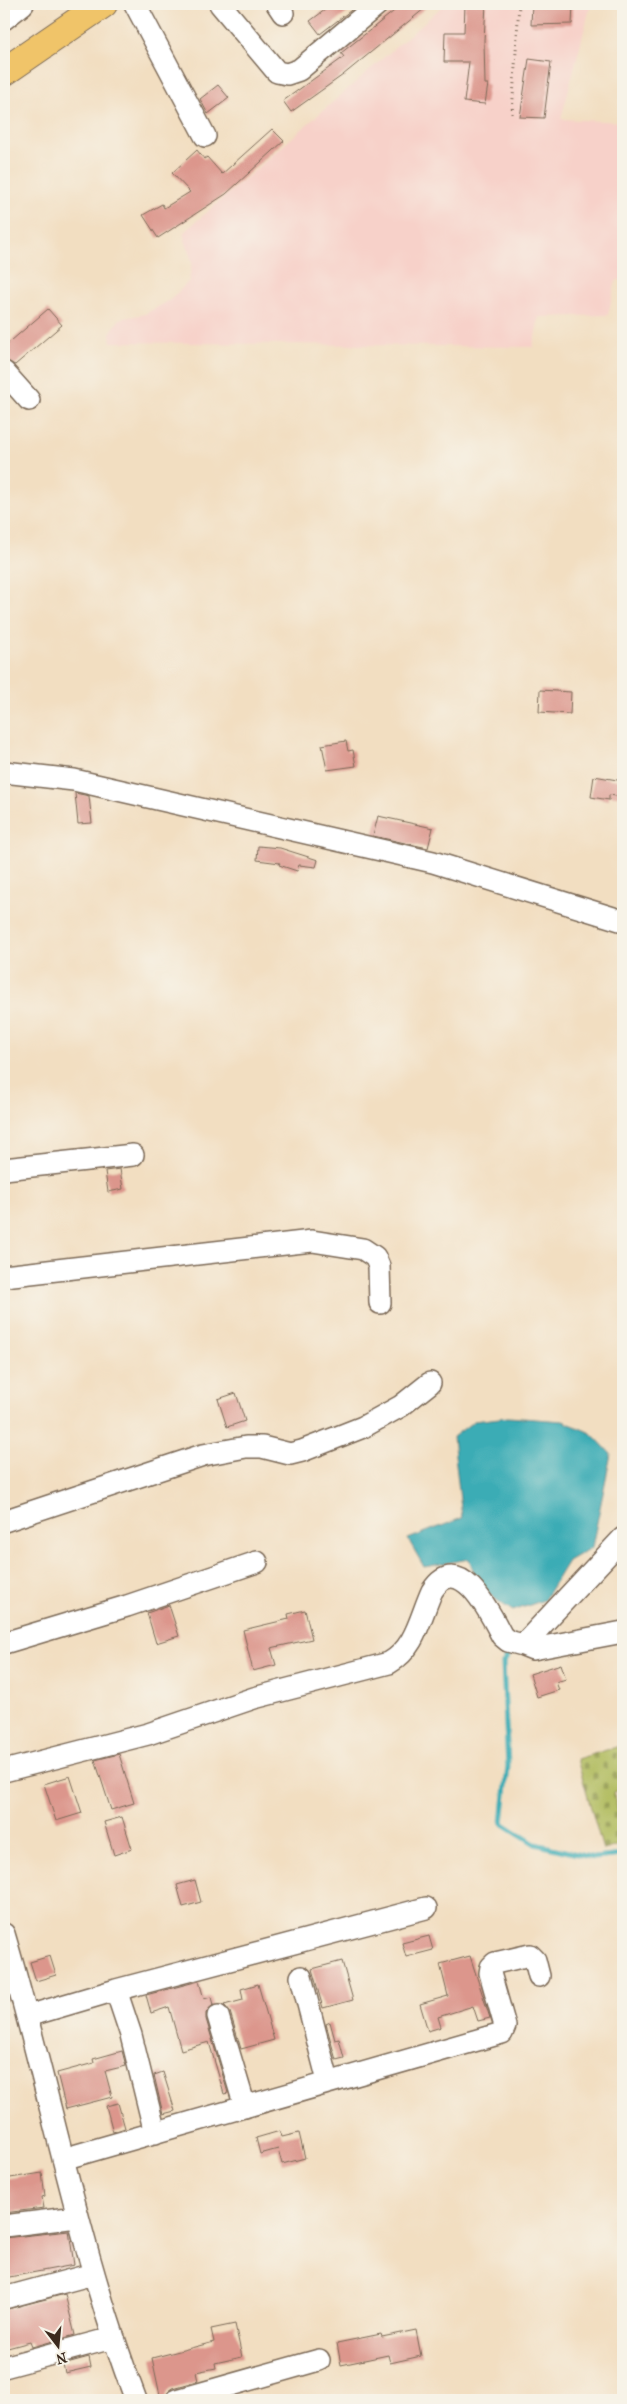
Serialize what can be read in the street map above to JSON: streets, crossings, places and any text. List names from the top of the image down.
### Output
{
  "north": "bottom"
}
